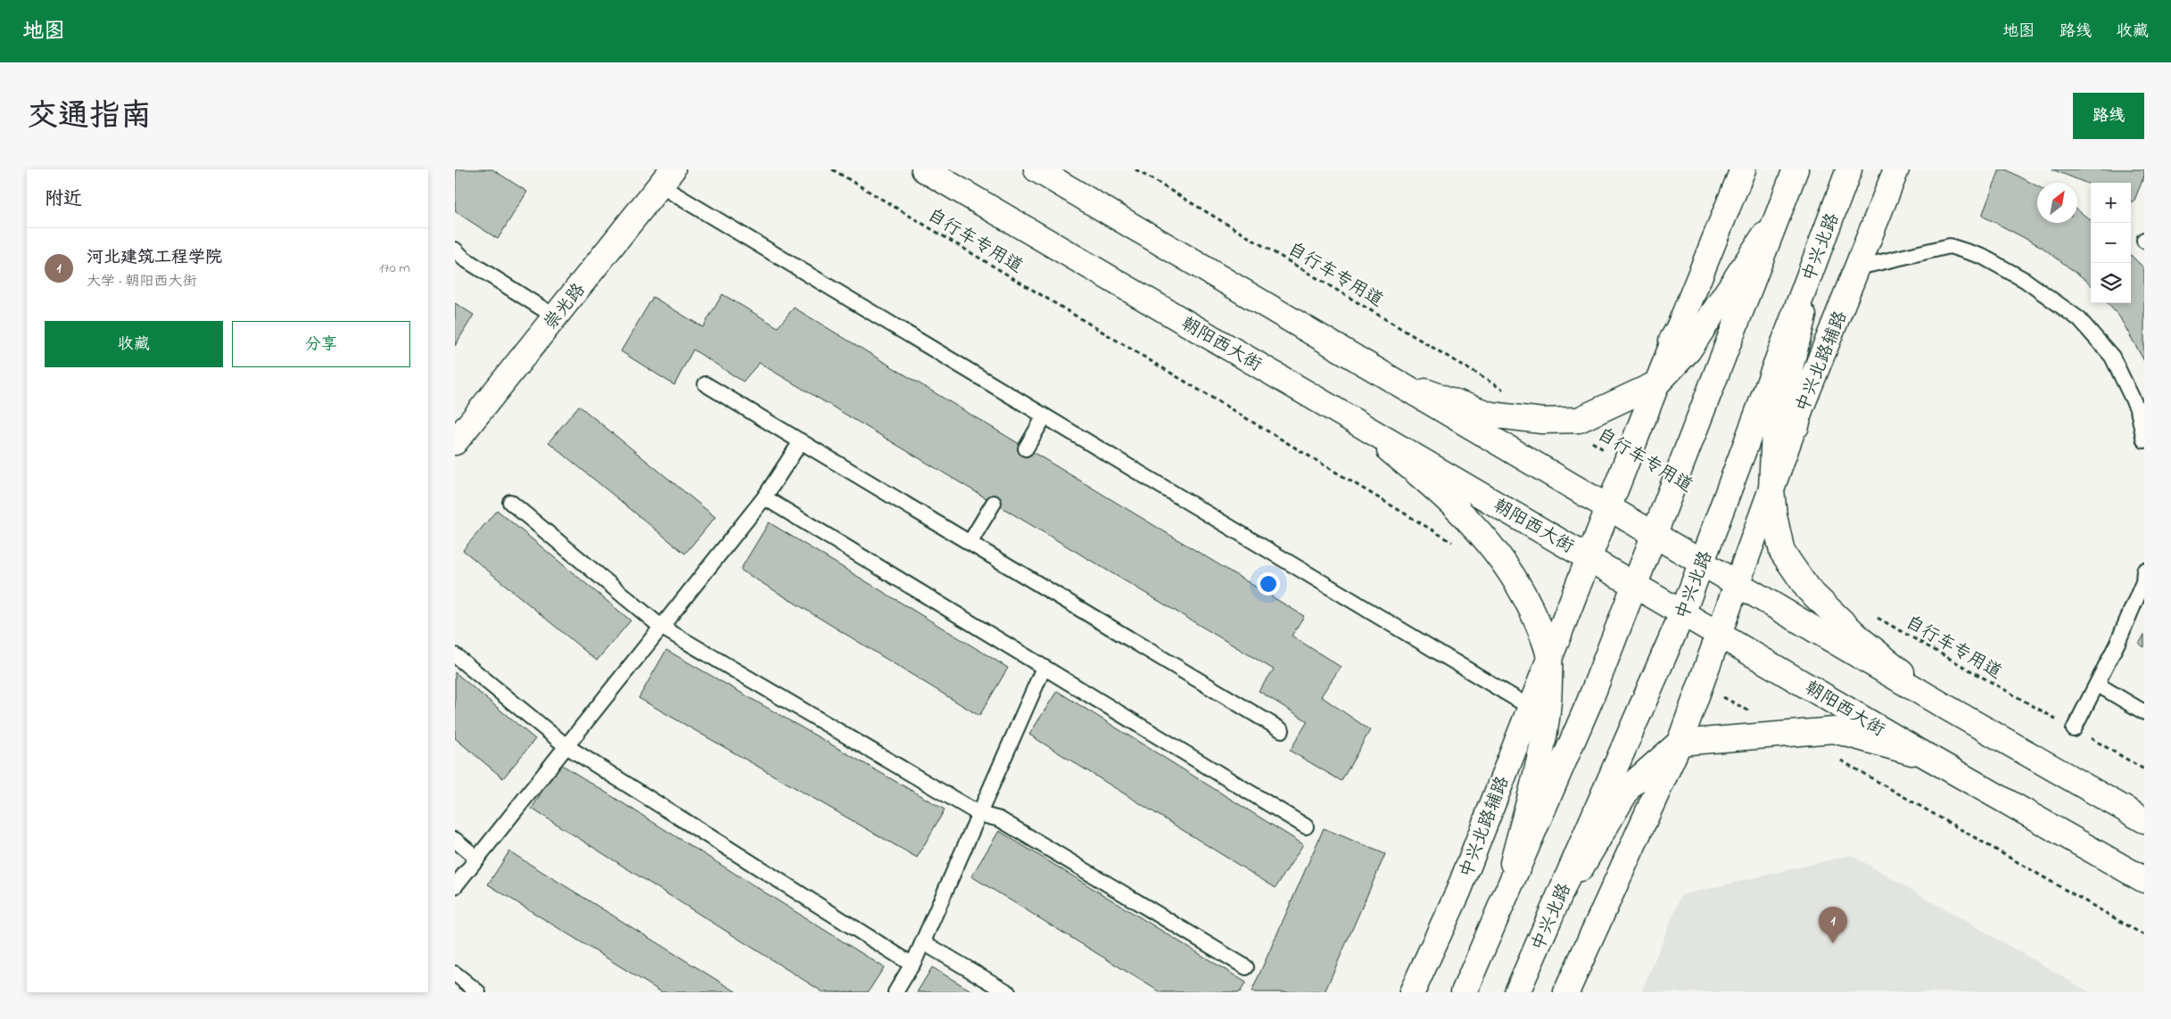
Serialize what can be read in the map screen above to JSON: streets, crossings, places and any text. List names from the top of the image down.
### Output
{
  "streets": {
    "main road": [
      "中兴北路",
      "崇光路",
      "朝阳西大街",
      "中兴北路辅路"
    ],
    "path": ["自行车专用道"]
  },
  "crossings": [
    ["自行车专用道", "中兴北路辅路"],
    ["中兴北路", "朝阳西大街"],
    ["朝阳西大街", "中兴北路辅路"]
  ],
  "north": "top right",
  "page": {
    "header": "地图",
    "nav": ["地图", "路线", "收藏"],
    "title": "交通指南",
    "buttons": [
      "路线",
      ["收藏", "分享"]
    ],
    "heading": "附近",
    "map_buttons": ["+", "−"],
    "list": [
      {
        "mark": "1",
        "name": "河北建筑工程学院",
        "note": "大学 · 朝阳西大街",
        "value": "170 m"
      }
    ],
    "pins": "1"
  }
}
